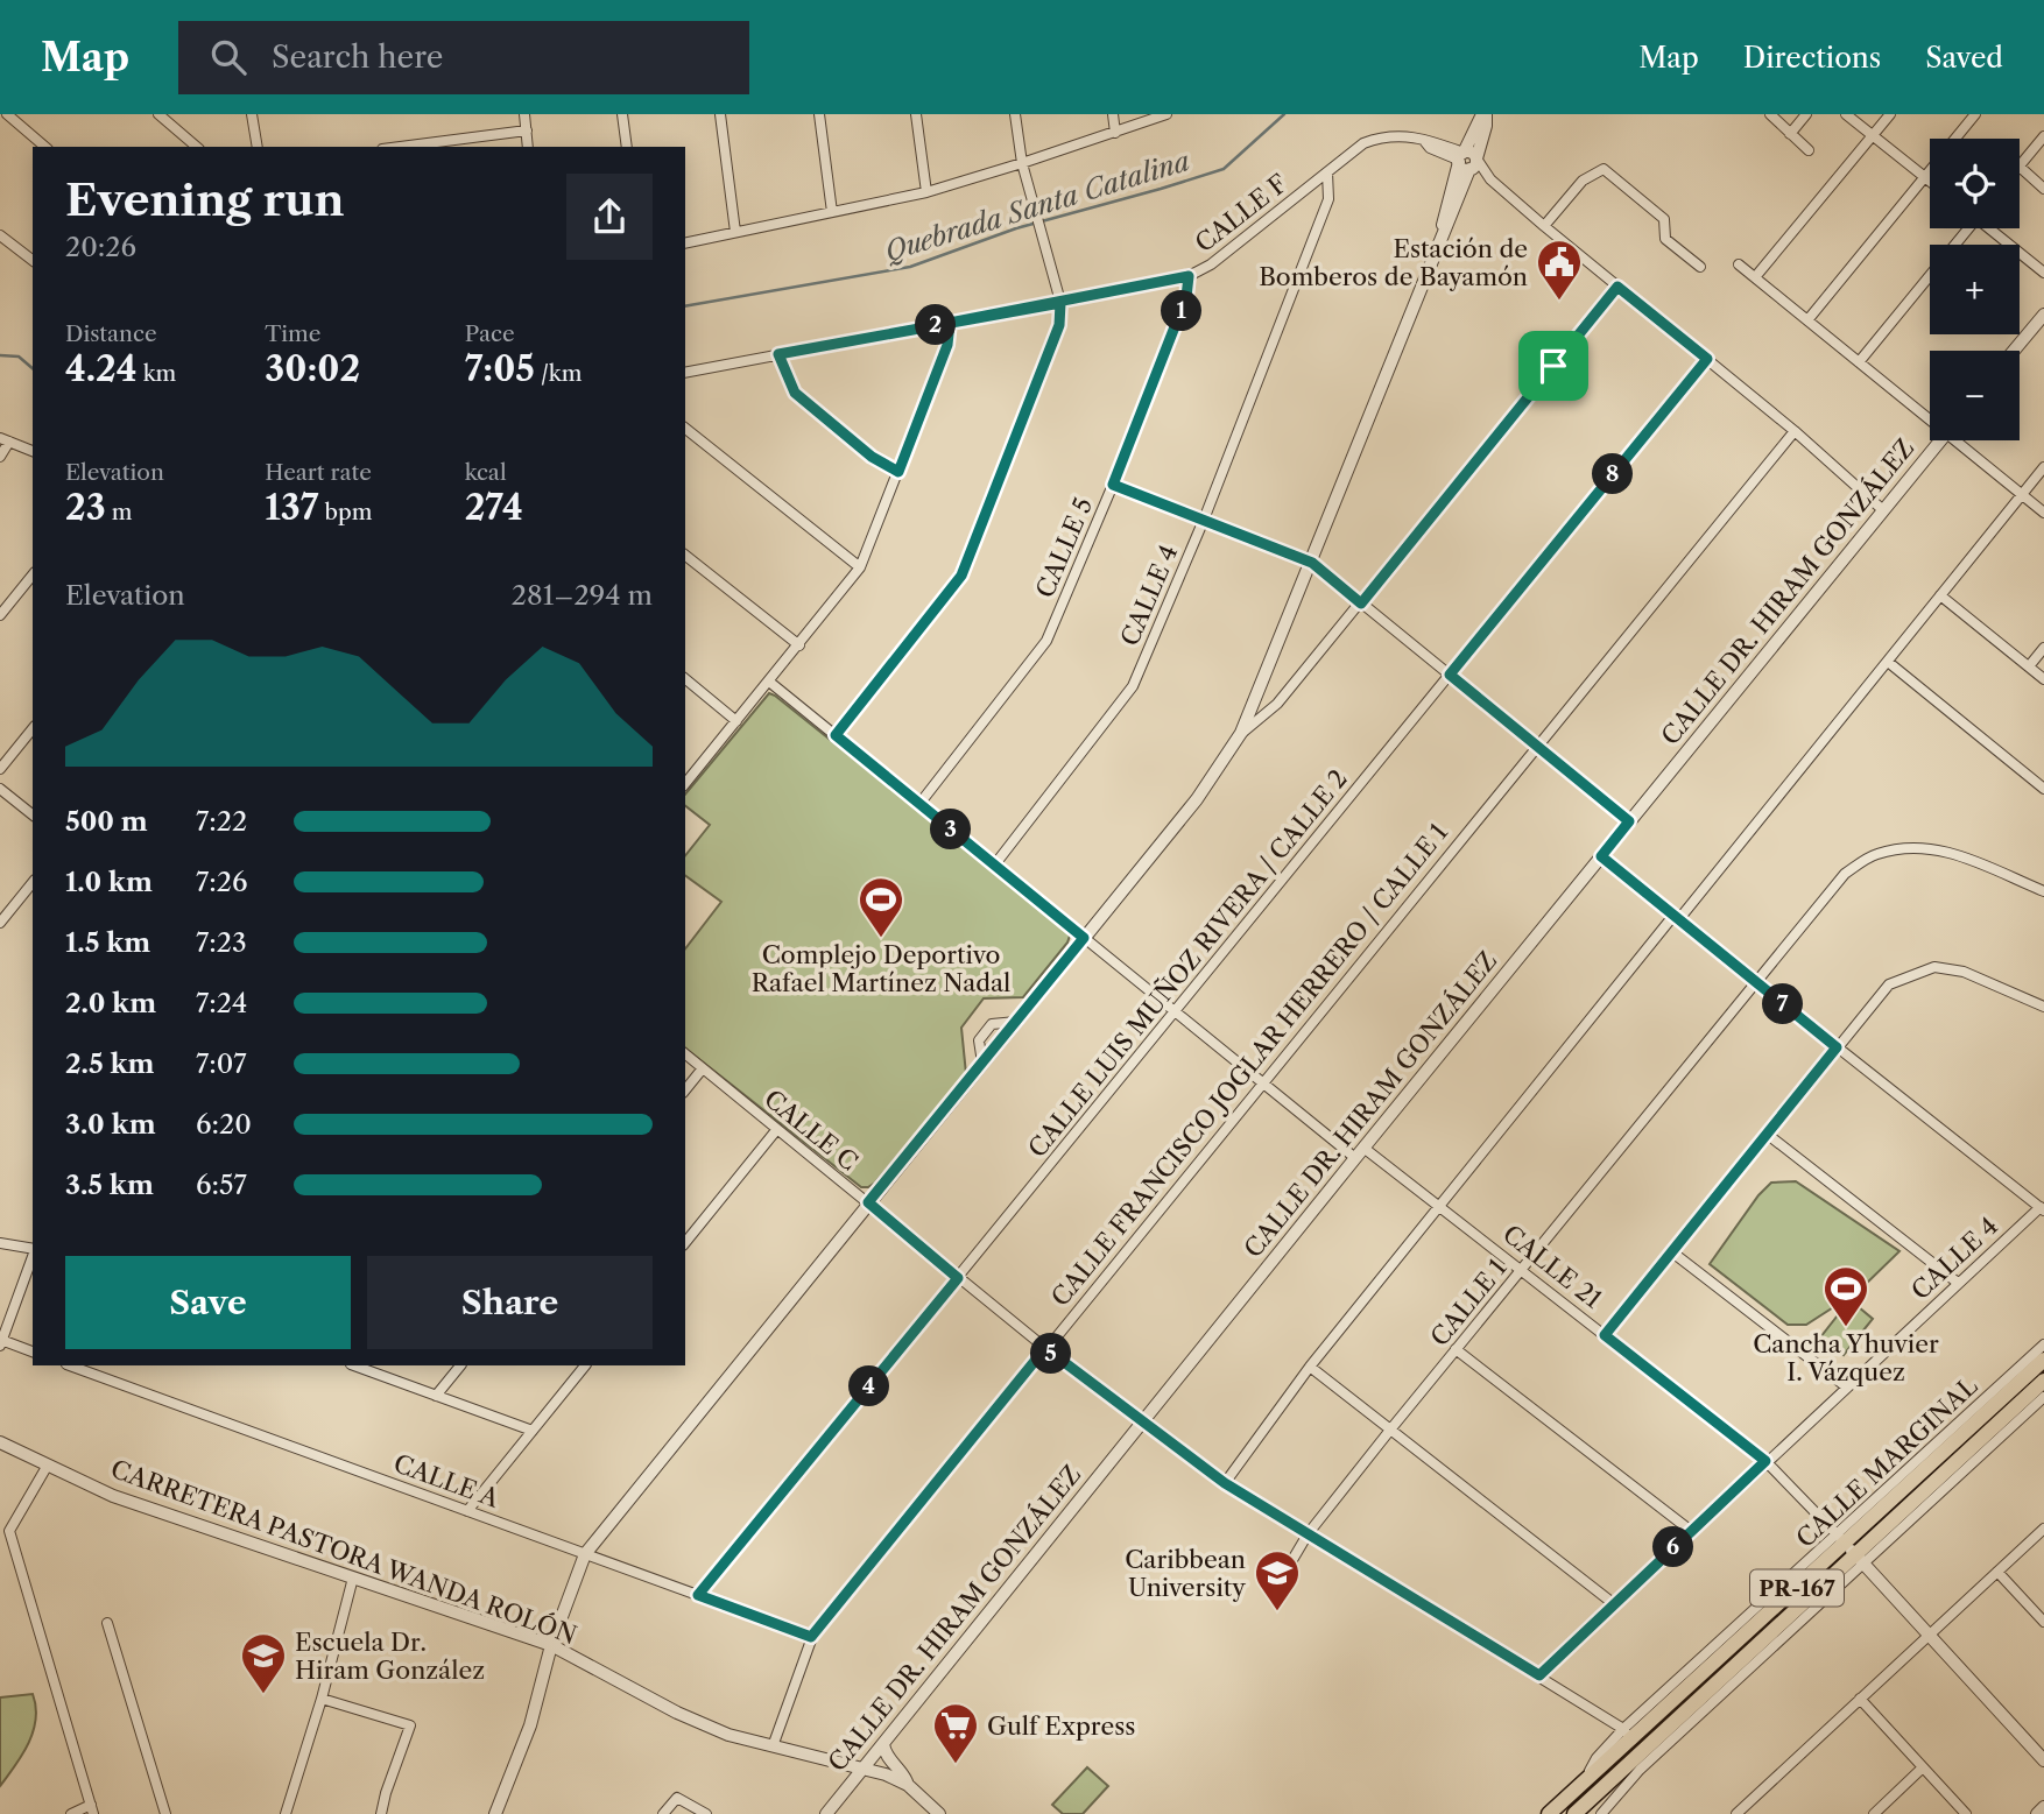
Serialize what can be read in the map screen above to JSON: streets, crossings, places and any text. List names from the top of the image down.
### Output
{
  "streets": {
    "main road": ["PR-167"],
    "street": [
      "CALLE F",
      "CALLE 5",
      "CALLE DR. HIRAM GONZÁLEZ",
      "CALLE 4",
      "CALLE LUIS MUÑOZ RIVERA / CALLE 2",
      "CALLE FRANCISCO JOGLAR HERRERO / CALLE 1",
      "CALLE C",
      "CALLE 21",
      "CALLE 1",
      "CALLE MARGINAL",
      "CALLE A",
      "CARRETERA PASTORA WANDA ROLÓN"
    ]
  },
  "crossings": [
    ["CALLE F", "CALLE 5"],
    ["CALLE F", "CALLE 4"],
    ["CALLE 5", "CALLE 21"],
    ["CALLE DR. HIRAM GONZÁLEZ", "CALLE C"],
    ["CALLE DR. HIRAM GONZÁLEZ", "CALLE 21"],
    ["CALLE DR. HIRAM GONZÁLEZ", "CARRETERA PASTORA WANDA ROLÓN"],
    ["CALLE 4", "CALLE C"],
    ["CALLE 4", "CALLE 21"],
    ["CALLE LUIS MUÑOZ RIVERA / CALLE 2", "CALLE C"],
    ["CALLE LUIS MUÑOZ RIVERA / CALLE 2", "CALLE 21"],
    ["CALLE LUIS MUÑOZ RIVERA / CALLE 2", "CALLE A"],
    ["CALLE FRANCISCO JOGLAR HERRERO / CALLE 1", "CALLE C"],
    ["CALLE FRANCISCO JOGLAR HERRERO / CALLE 1", "CALLE 21"],
    ["CALLE FRANCISCO JOGLAR HERRERO / CALLE 1", "CALLE A"],
    ["CALLE FRANCISCO JOGLAR HERRERO / CALLE 1", "CARRETERA PASTORA WANDA ROLÓN"],
    ["CALLE C", "CALLE 1"],
    ["CALLE C", "PR-167"],
    ["CALLE 21", "CALLE 1"],
    ["CALLE 21", "CALLE MARGINAL"],
    ["CALLE 21", "PR-167"],
    ["CALLE MARGINAL", "PR-167"]
  ],
  "water": ["Quebrada Santa Catalina"],
  "places": {
    "public building": ["Estación de Bomberos de Bayamón"],
    "sports": ["Complejo Deportivo Rafael Martínez Nadal", "Cancha Yhuvier I. Vázquez"],
    "school or university": ["Caribbean University", "Escuela Dr. Hiram González"],
    "supermarket": ["Gulf Express"]
  },
  "page": {
    "header": "Map",
    "search": "Search here",
    "nav": ["Map", "Directions", "Saved"],
    "map_buttons": ["+", "−"],
    "heading": ["Evening run", "20:26"],
    "stats": [
      ["Distance", "4.24 km"],
      ["Time", "30:02"],
      ["Pace", "7:05 /km"],
      ["Elevation", "23 m"],
      ["Heart rate", "137 bpm"],
      ["kcal", "274"]
    ],
    "pins": [
      "1",
      "2",
      "8",
      "3",
      "7",
      "5",
      "4",
      "6"
    ],
    "chart": ["Elevation", "281–294 m"],
    "list": [
      {
        "name": "500 m",
        "note": "7:22"
      },
      {
        "name": "1.0 km",
        "note": "7:26"
      },
      {
        "name": "1.5 km",
        "note": "7:23"
      },
      {
        "name": "2.0 km",
        "note": "7:24"
      },
      {
        "name": "2.5 km",
        "note": "7:07"
      },
      {
        "name": "3.0 km",
        "note": "6:20"
      },
      {
        "name": "3.5 km",
        "note": "6:57"
      }
    ],
    "buttons": ["Save", "Share"]
  }
}
